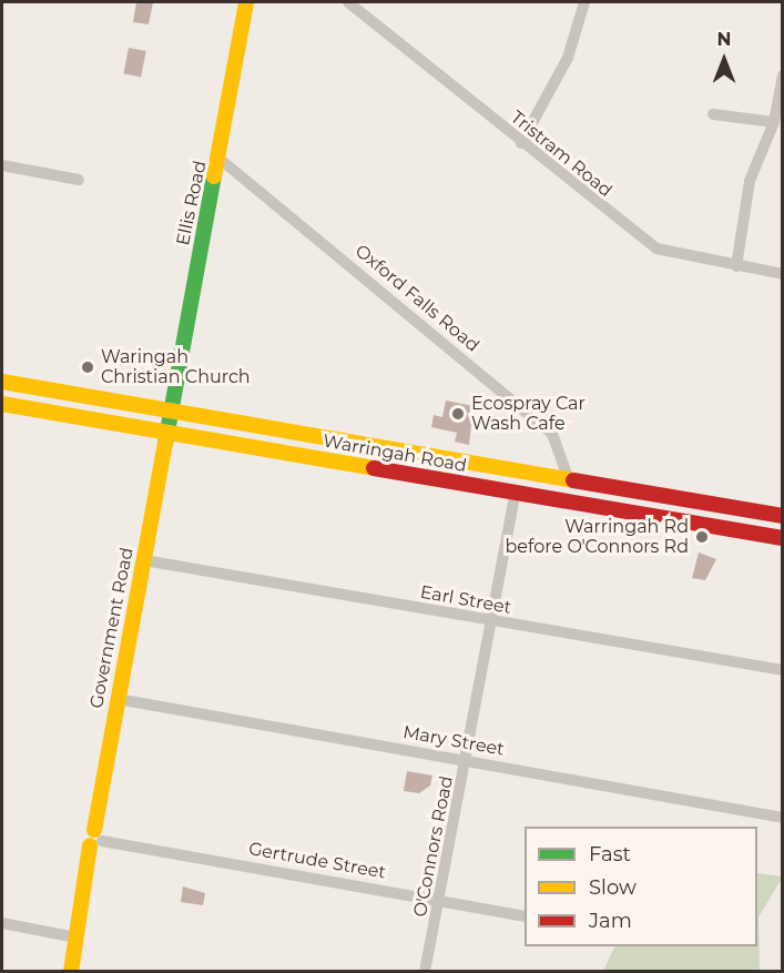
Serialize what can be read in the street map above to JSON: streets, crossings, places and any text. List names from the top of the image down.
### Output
{
  "streets": {
    "main road": ["Ellis Road", "Warringah Road", "Government Road"],
    "street": [
      "Tristram Road",
      "Oxford Falls Road",
      "Earl Street",
      "Mary Street",
      "O'Connors Road",
      "Gertrude Street"
    ]
  },
  "crossings": [
    ["Ellis Road", "Oxford Falls Road"],
    ["Ellis Road", "Warringah Road"],
    ["Ellis Road", "Government Road"],
    ["Oxford Falls Road", "Warringah Road"],
    ["Warringah Road", "Government Road"],
    ["Warringah Road", "O'Connors Road"],
    ["Earl Street", "Government Road"],
    ["Earl Street", "O'Connors Road"],
    ["Government Road", "Mary Street"],
    ["Government Road", "Gertrude Street"],
    ["Mary Street", "O'Connors Road"],
    ["O'Connors Road", "Gertrude Street"]
  ],
  "places": ["Waringah Christian Church", "Ecospray Car Wash Cafe", "Warringah Rd before O'Connors Rd"],
  "legend": ["Fast", "Slow", "Jam"],
  "north": "top"
}
